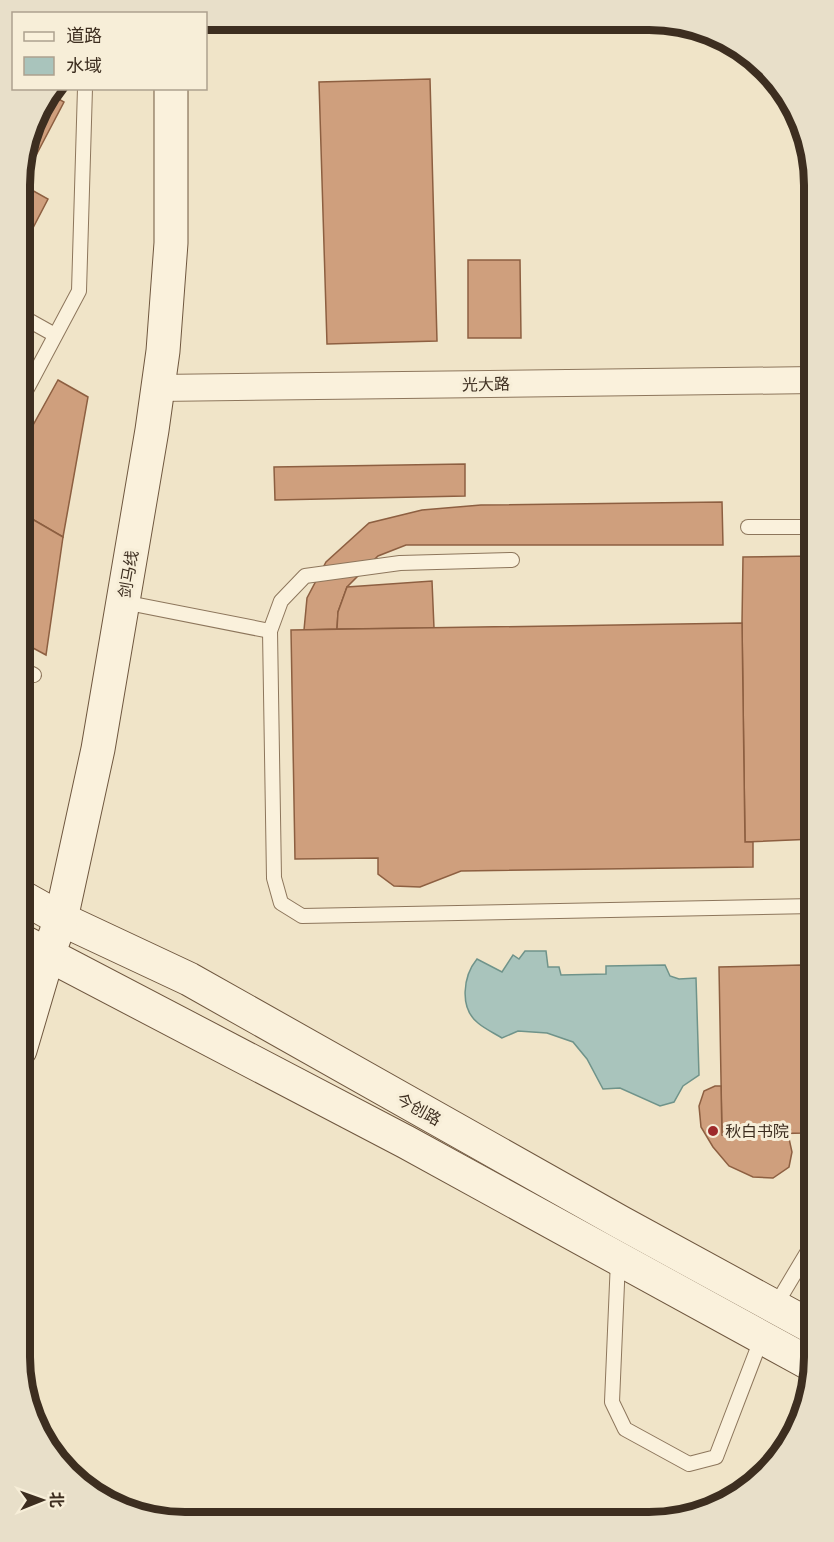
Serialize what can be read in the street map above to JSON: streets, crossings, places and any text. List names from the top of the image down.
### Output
{
  "streets": {
    "main road": ["剑马线", "今创路"],
    "street": ["光大路"]
  },
  "crossings": [
    ["光大路", "剑马线"],
    ["剑马线", "今创路"]
  ],
  "places": ["秋白书院"],
  "legend": ["道路", "水域"],
  "north": "right"
}
